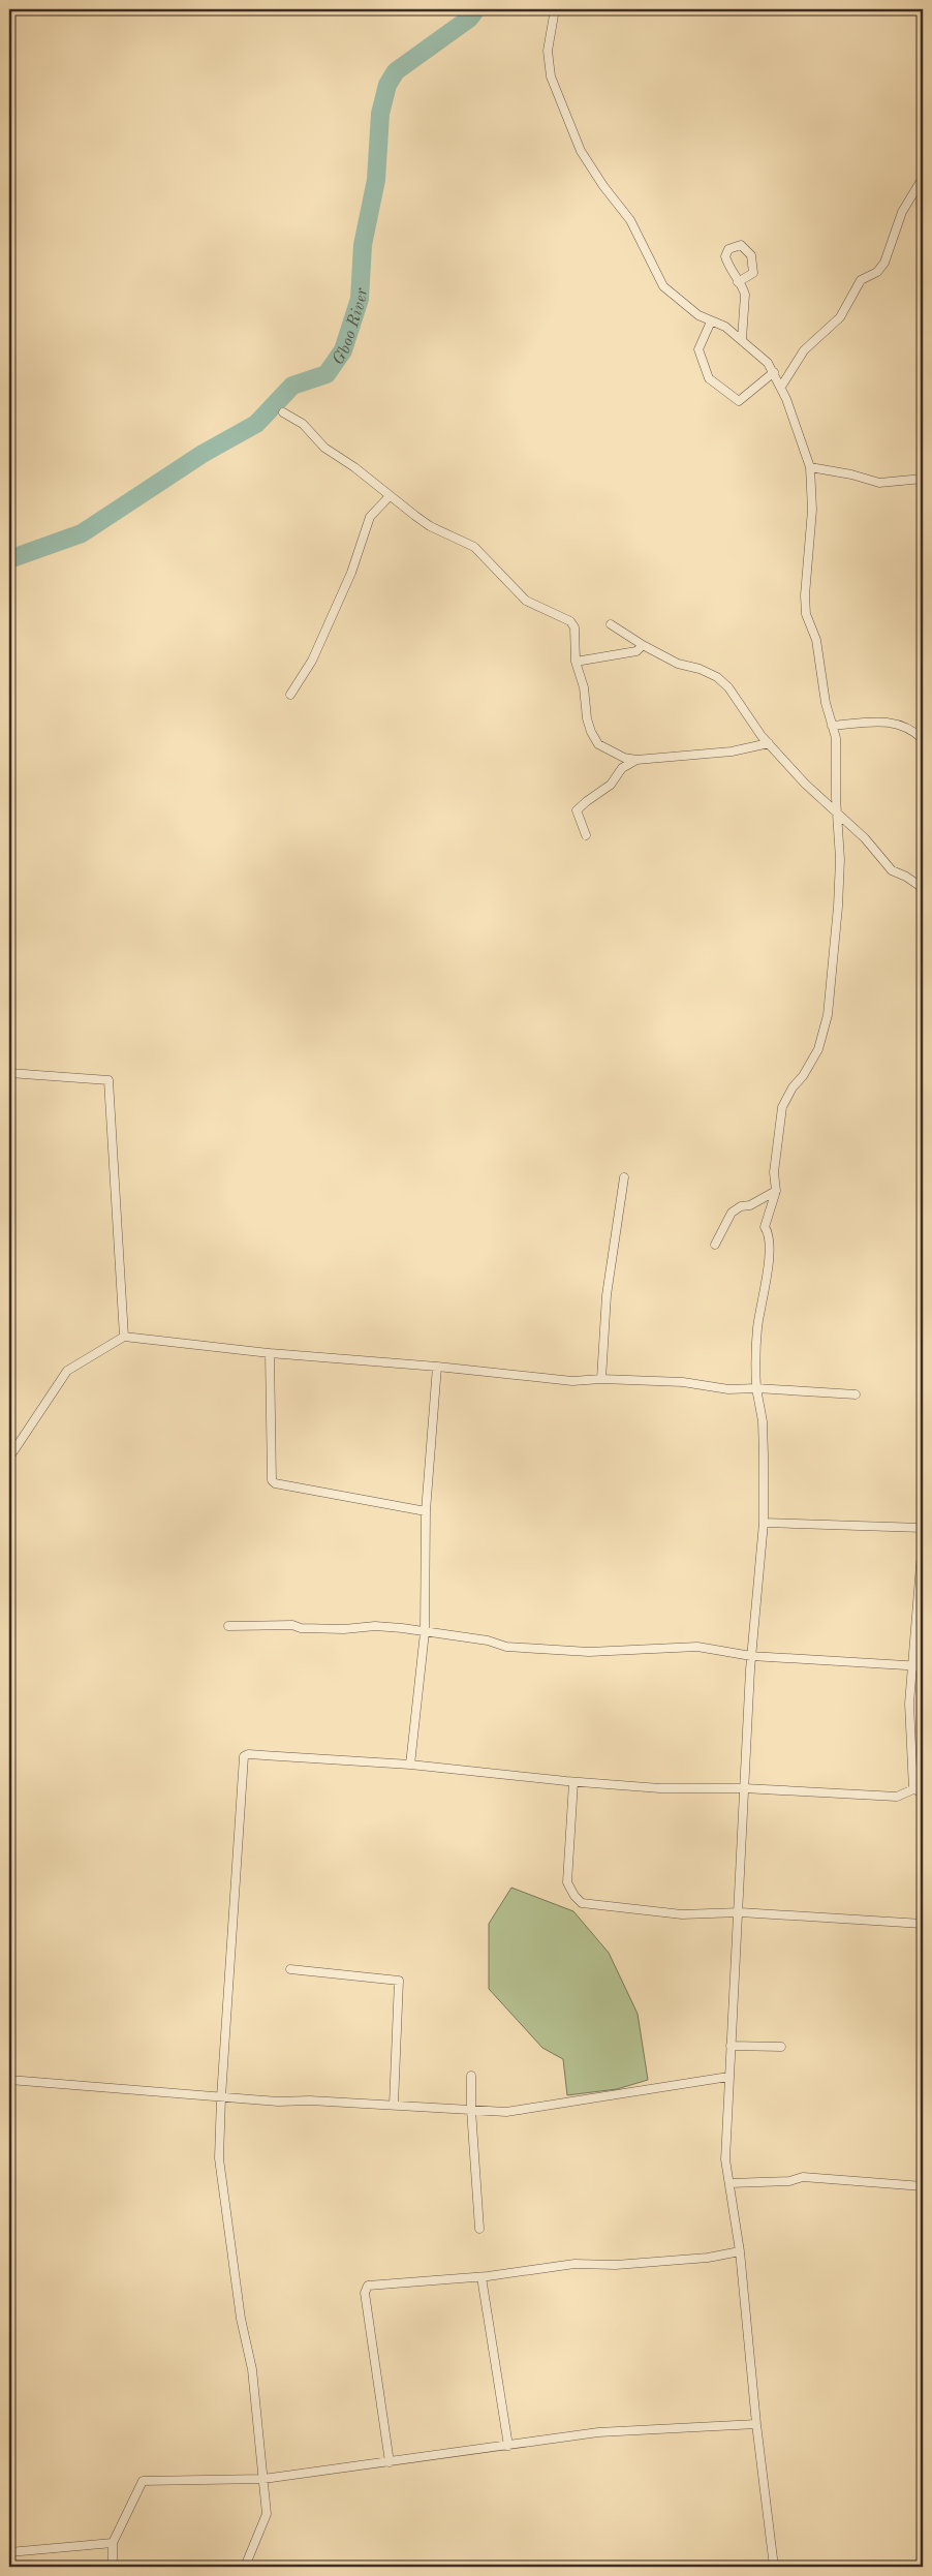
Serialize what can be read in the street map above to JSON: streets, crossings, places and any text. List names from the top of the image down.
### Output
{
  "water": ["Gboo River"]
}
